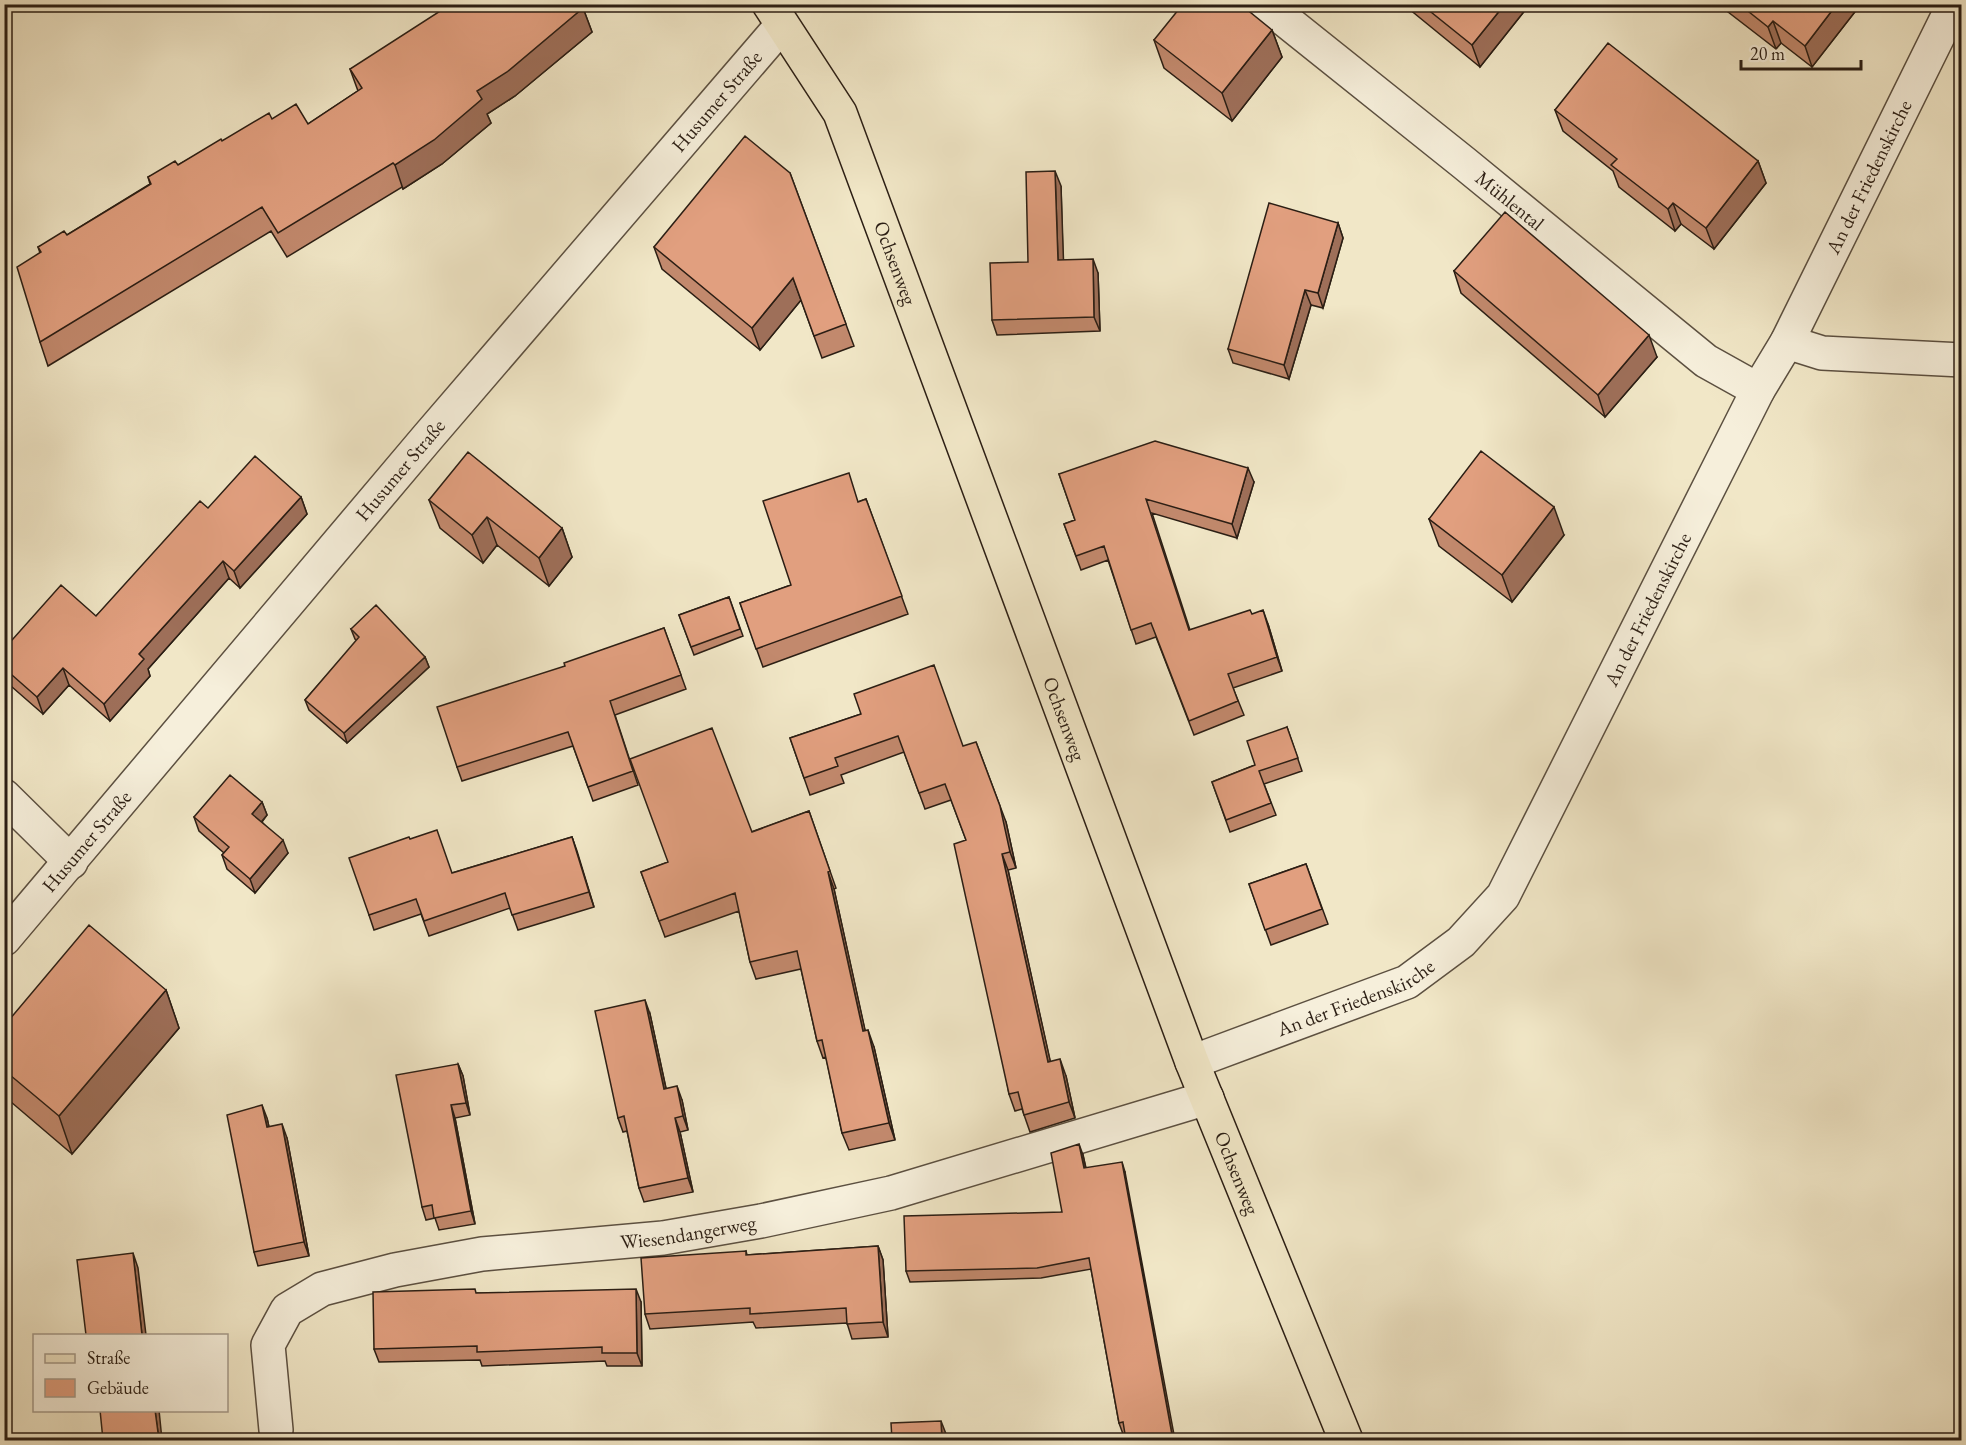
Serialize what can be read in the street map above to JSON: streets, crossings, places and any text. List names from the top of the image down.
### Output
{
  "streets": {
    "main road": ["Ochsenweg"],
    "street": [
      "Husumer Straße",
      "An der Friedenskirche",
      "Mühlental",
      "Wiesendangerweg"
    ]
  },
  "crossings": [
    ["Husumer Straße", "Ochsenweg"],
    ["An der Friedenskirche", "Mühlental"],
    ["An der Friedenskirche", "Ochsenweg"],
    ["Ochsenweg", "Wiesendangerweg"]
  ],
  "legend": ["Straße", "Gebäude"],
  "scale_bar": "20 m"
}
